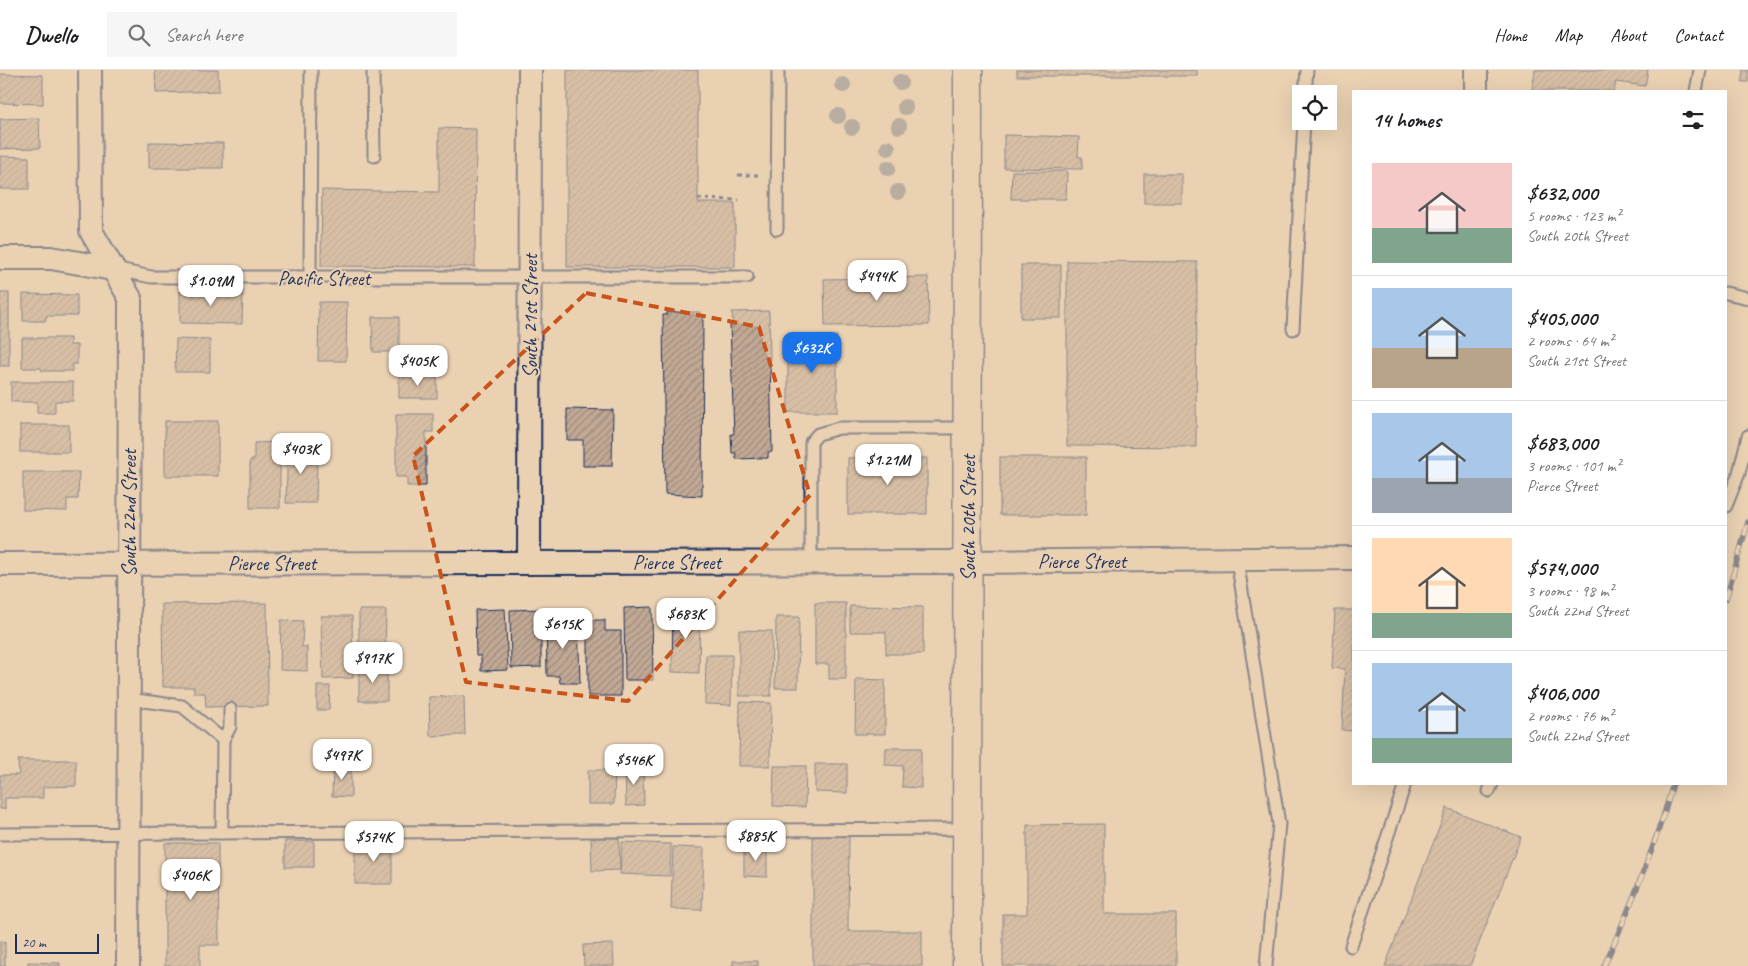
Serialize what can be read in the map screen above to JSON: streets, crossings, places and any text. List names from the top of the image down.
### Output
{
  "streets": {
    "street": [
      "Pacific Street",
      "South 21st Street",
      "South 22nd Street",
      "South 20th Street",
      "Pierce Street"
    ]
  },
  "crossings": [
    ["Pacific Street", "South 21st Street"],
    ["Pacific Street", "South 22nd Street"],
    ["South 21st Street", "Pierce Street"],
    ["South 22nd Street", "Pierce Street"],
    ["South 20th Street", "Pierce Street"]
  ],
  "scale_bar": "20 m",
  "page": {
    "header": "Dwello",
    "search": "Search here",
    "nav": [
      "Home",
      "Map",
      "About",
      "Contact"
    ],
    "heading": "14 homes",
    "list": [
      {
        "name": "$632,000",
        "note": "5 rooms · 123 m² · South 20th Street"
      },
      {
        "name": "$405,000",
        "note": "2 rooms · 64 m² · South 21st Street"
      },
      {
        "name": "$683,000",
        "note": "3 rooms · 101 m² · Pierce Street"
      },
      {
        "name": "$574,000",
        "note": "3 rooms · 98 m² · South 22nd Street"
      },
      {
        "name": "$406,000",
        "note": "2 rooms · 76 m² · South 22nd Street"
      }
    ],
    "price": [
      "$494K",
      "$1.09M",
      "$632K",
      "$405K",
      "$403K",
      "$1.21M",
      "$683K",
      "$615K",
      "$917K",
      "$497K",
      "$546K",
      "$885K",
      "$574K",
      "$406K"
    ],
    "scale": "20 m"
  }
}
